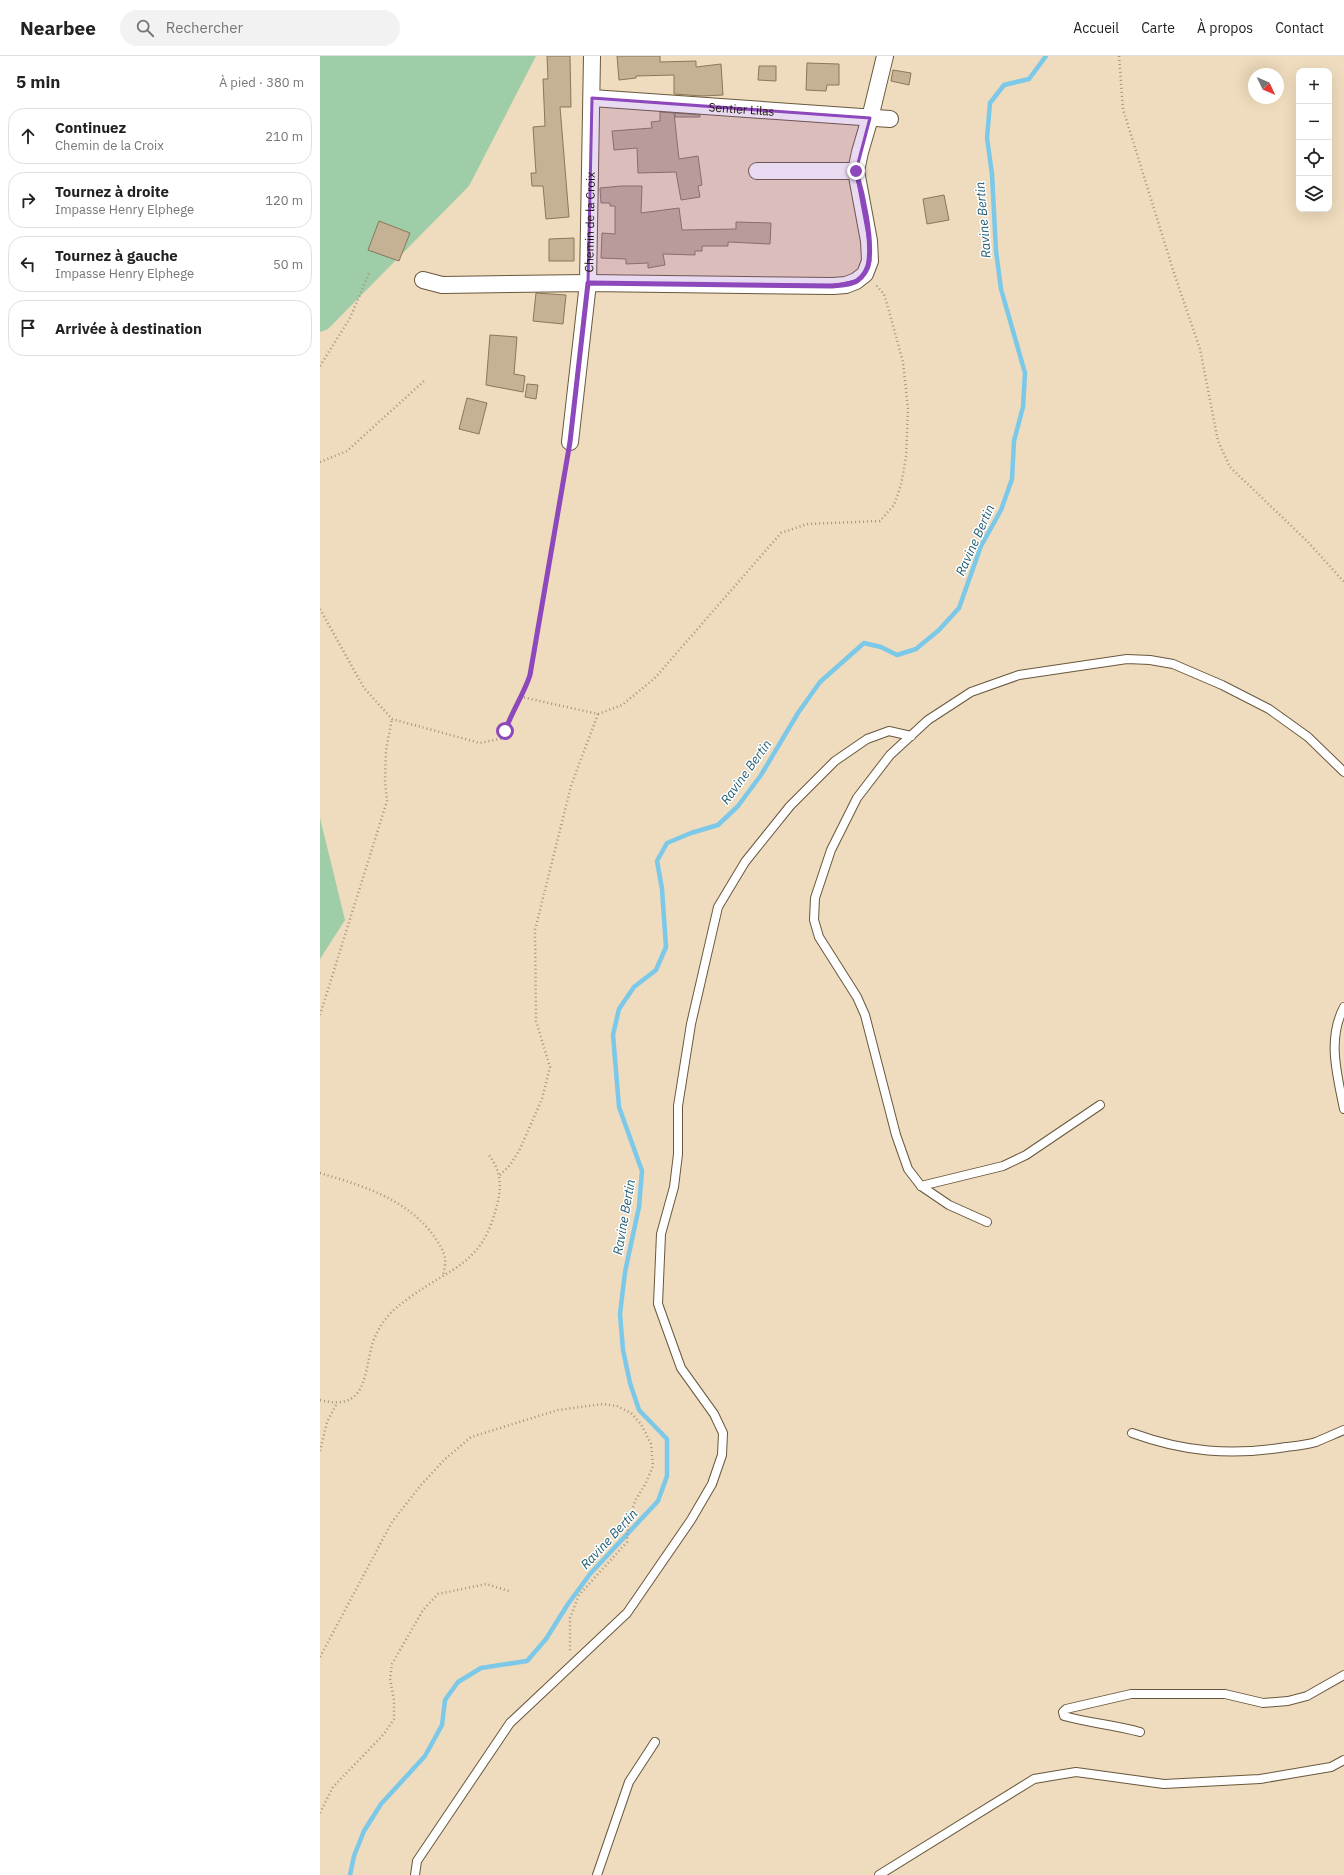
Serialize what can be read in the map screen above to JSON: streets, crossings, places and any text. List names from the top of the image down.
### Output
{
  "streets": {
    "street": ["Sentier Lilas", "Chemin de la Croix"]
  },
  "crossings": [
    ["Sentier Lilas", "Chemin de la Croix"]
  ],
  "water": ["Ravine Bertin"],
  "north": "bottom right",
  "page": {
    "header": "Nearbee",
    "search": "Rechercher",
    "nav": [
      "Accueil",
      "Carte",
      "À propos",
      "Contact"
    ],
    "heading": ["5 min", "À pied · 380 m"],
    "map_buttons": ["+", "−"],
    "list": [
      ["Continuez", "Chemin de la Croix", "210 m"],
      ["Tournez à droite", "Impasse Henry Elphege", "120 m"],
      ["Tournez à gauche", "Impasse Henry Elphege", "50 m"],
      "Arrivée à destination"
    ]
  }
}
